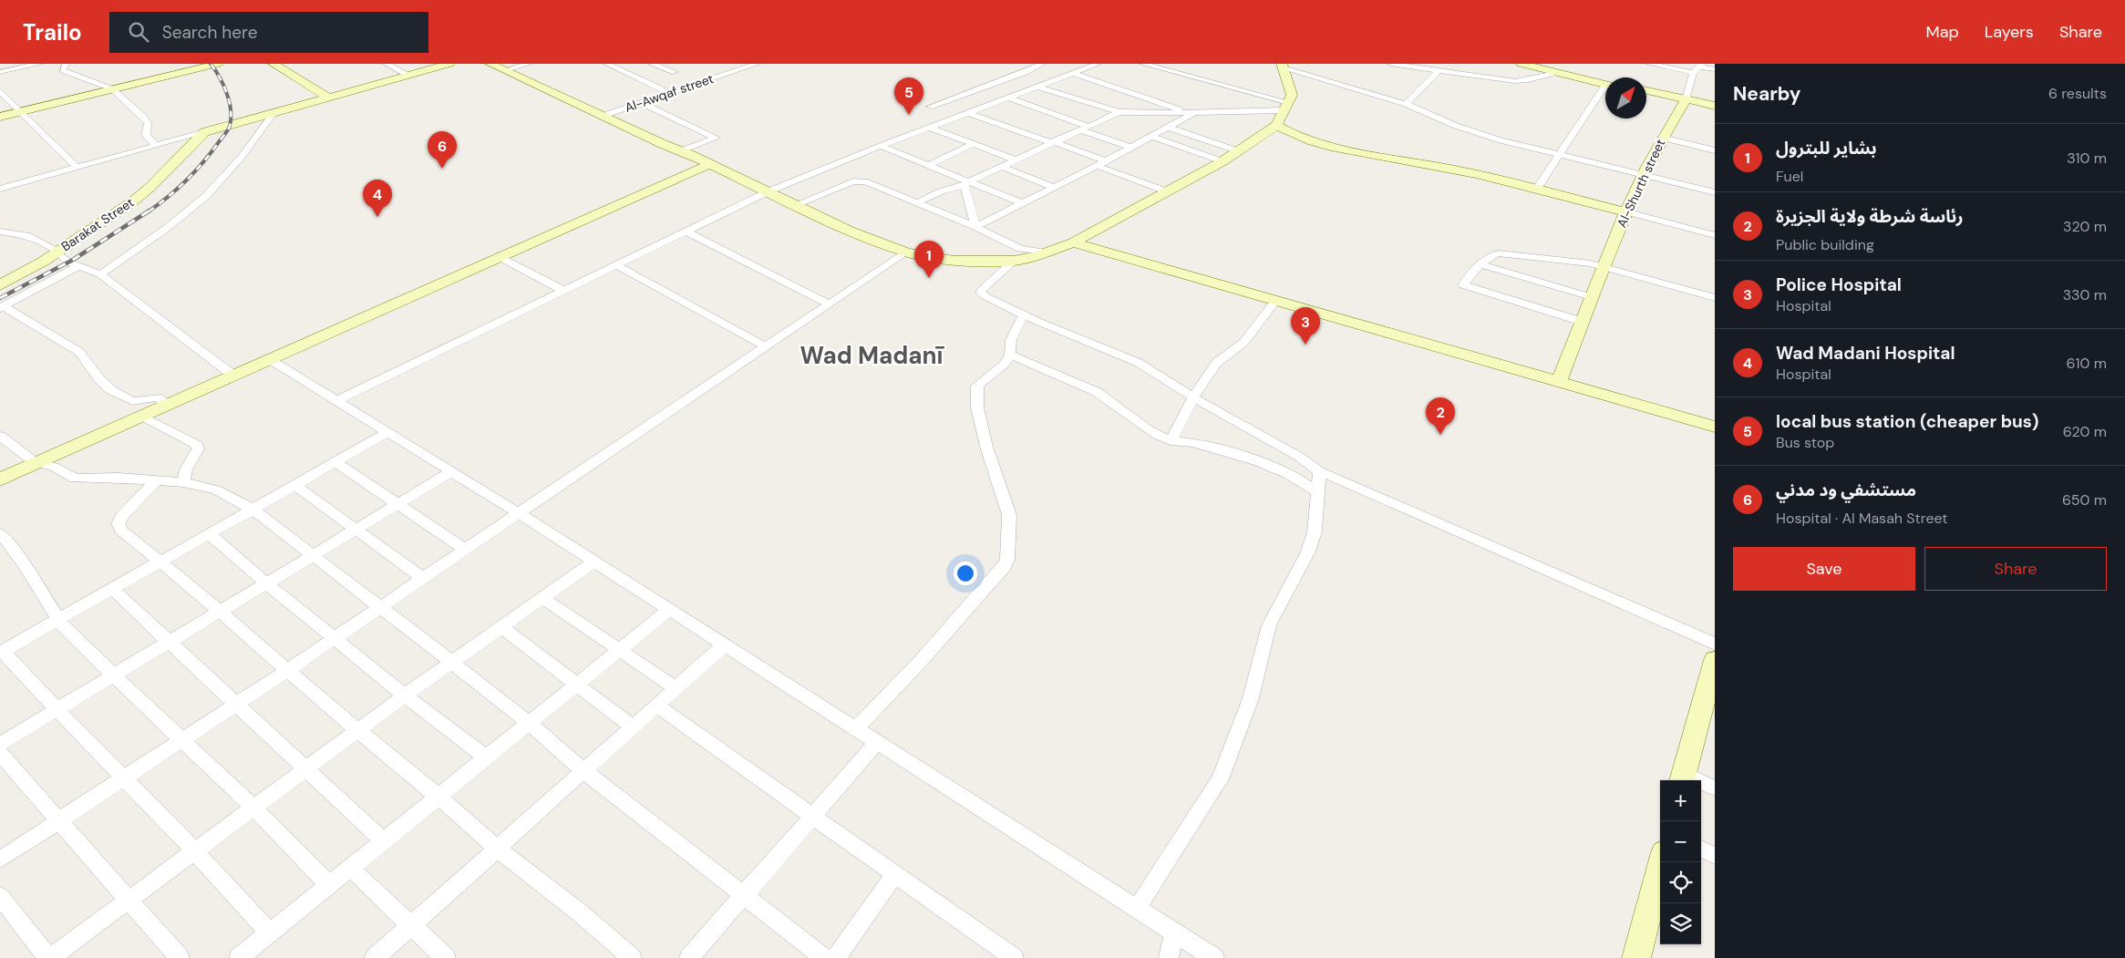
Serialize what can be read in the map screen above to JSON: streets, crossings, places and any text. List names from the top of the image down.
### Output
{
  "streets": {
    "main road": ["Al-Shurth street", "Barakat Street"],
    "street": ["Al-Awqaf street"]
  },
  "districts": ["Wad Madanī"],
  "north": "top right",
  "page": {
    "header": "Trailo",
    "search": "Search here",
    "nav": ["Map", "Layers", "Share"],
    "heading": ["Nearby", "6 results"],
    "pins": [
      "5",
      "6",
      "4",
      "1",
      "3",
      "2"
    ],
    "list": [
      {
        "mark": "1",
        "name": "بشاير للبترول",
        "note": "Fuel",
        "value": "310 m"
      },
      {
        "mark": "2",
        "name": "رئاسة شرطة ولاية الجزيرة",
        "note": "Public building",
        "value": "320 m"
      },
      {
        "mark": "3",
        "name": "Police Hospital",
        "note": "Hospital",
        "value": "330 m"
      },
      {
        "mark": "4",
        "name": "Wad Madani Hospital",
        "note": "Hospital",
        "value": "610 m"
      },
      {
        "mark": "5",
        "name": "local bus station (cheaper bus)",
        "note": "Bus stop",
        "value": "620 m"
      },
      {
        "mark": "6",
        "name": "مستشفي ود مدني",
        "note": "Hospital · Al Masah Street",
        "value": "650 m"
      }
    ],
    "buttons": ["Save", "Share"],
    "map_buttons": ["+", "−"]
  }
}
